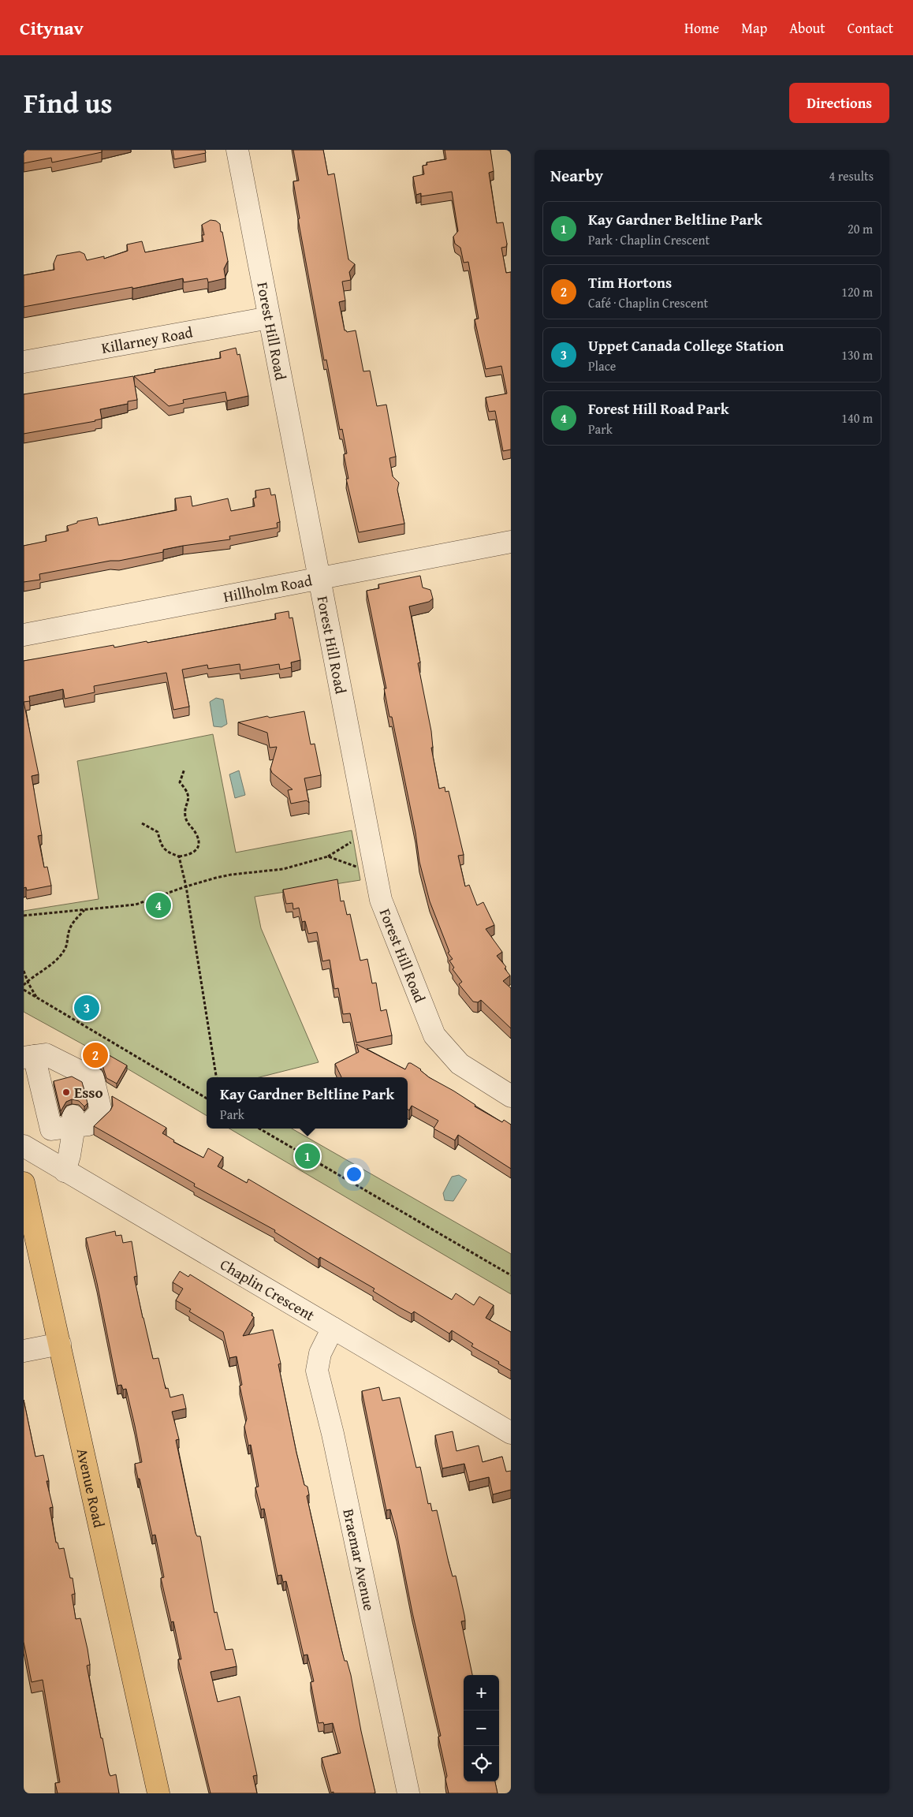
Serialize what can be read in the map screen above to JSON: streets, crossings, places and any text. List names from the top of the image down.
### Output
{
  "streets": {
    "main road": ["Avenue Road"],
    "street": [
      "Forest Hill Road",
      "Killarney Road",
      "Hillholm Road",
      "Chaplin Crescent",
      "Braemar Avenue"
    ]
  },
  "crossings": [
    ["Forest Hill Road", "Killarney Road"],
    ["Forest Hill Road", "Hillholm Road"],
    ["Chaplin Crescent", "Braemar Avenue"]
  ],
  "places": ["Esso"],
  "page": {
    "header": "Citynav",
    "nav": [
      "Home",
      "Map",
      "About",
      "Contact"
    ],
    "title": "Find us",
    "buttons": "Directions",
    "heading": ["Nearby", "4 results"],
    "list": [
      {
        "mark": "1",
        "name": "Kay Gardner Beltline Park",
        "note": "Park · Chaplin Crescent",
        "value": "20 m"
      },
      {
        "mark": "2",
        "name": "Tim Hortons",
        "note": "Café · Chaplin Crescent",
        "value": "120 m"
      },
      {
        "mark": "3",
        "name": "Uppet Canada College Station",
        "note": "Place",
        "value": "130 m"
      },
      {
        "mark": "4",
        "name": "Forest Hill Road Park",
        "note": "Park",
        "value": "140 m"
      }
    ],
    "pins": [
      "4",
      "3",
      "2",
      "1"
    ],
    "popup": ["Kay Gardner Beltline Park", "Park"],
    "map_buttons": ["+", "−"]
  }
}
